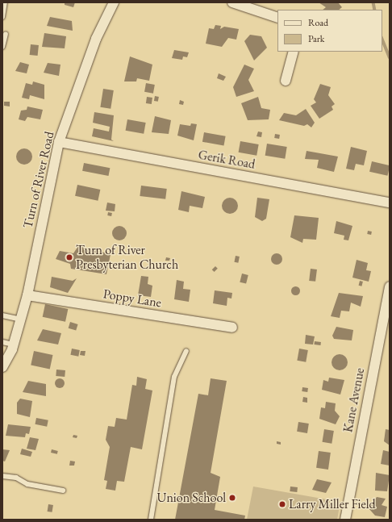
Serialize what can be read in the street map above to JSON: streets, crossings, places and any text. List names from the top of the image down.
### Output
{
  "streets": {
    "street": [
      "Gerik Road",
      "Turn of River Road",
      "Poppy Lane",
      "Kane Avenue"
    ]
  },
  "crossings": [
    ["Gerik Road", "Turn of River Road"],
    ["Turn of River Road", "Poppy Lane"]
  ],
  "places": ["Turn of River Presbyterian Church", "Union School", "Larry Miller Field"],
  "legend": ["Road", "Park"]
}
